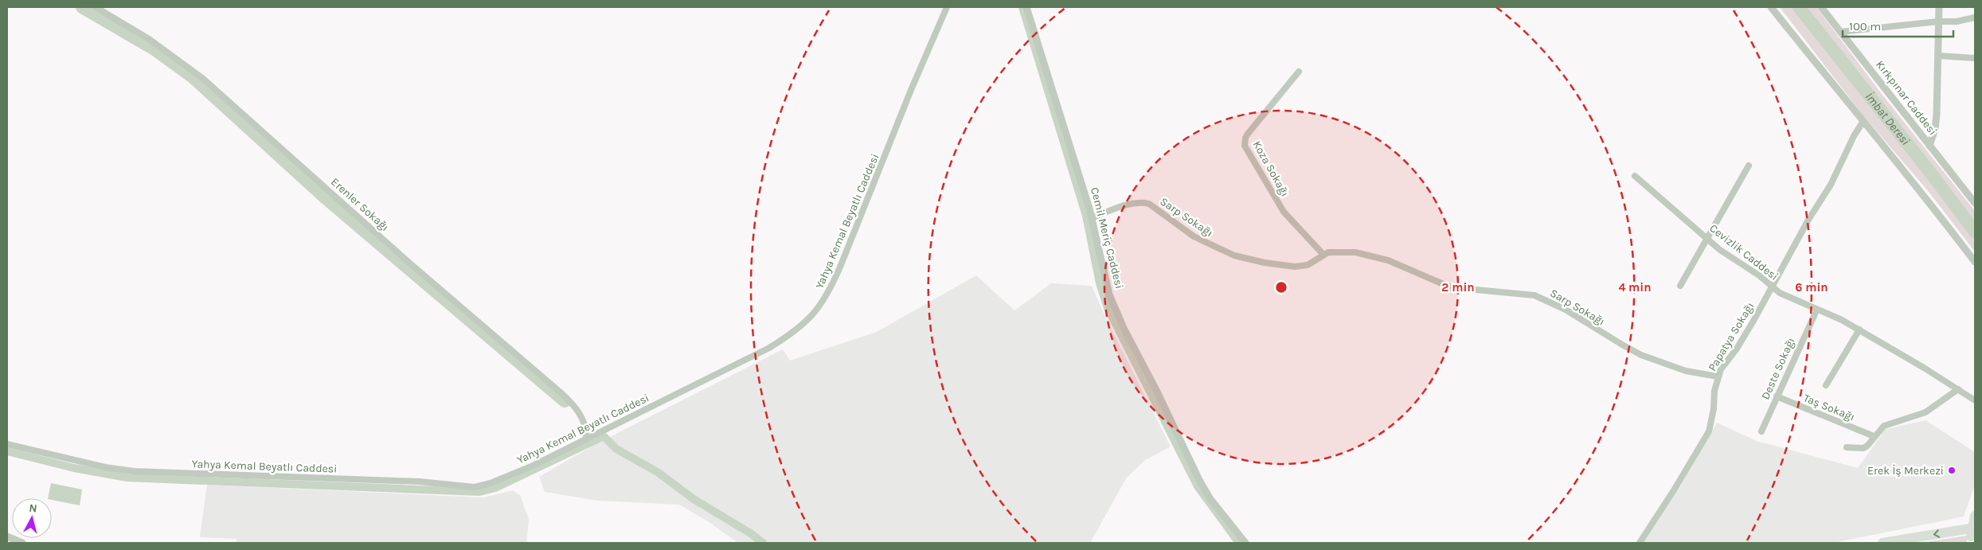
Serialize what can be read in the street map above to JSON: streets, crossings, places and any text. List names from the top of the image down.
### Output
{
  "streets": {
    "street": [
      "Kırkpınar Caddesi",
      "Koza Sokağı",
      "Erenler Sokağı",
      "Sarp Sokağı",
      "Yahya Kemal Beyatlı Caddesi",
      "Cemil Meriç Caddesi",
      "Cevizlik Caddesi",
      "Papatya Sokağı",
      "Deste Sokağı",
      "Taş Sokağı"
    ]
  },
  "crossings": [
    ["Koza Sokağı", "Sarp Sokağı"],
    ["Erenler Sokağı", "Yahya Kemal Beyatlı Caddesi"],
    ["Sarp Sokağı", "Cemil Meriç Caddesi"],
    ["Sarp Sokağı", "Papatya Sokağı"],
    ["Cevizlik Caddesi", "Papatya Sokağı"],
    ["Deste Sokağı", "Taş Sokağı"]
  ],
  "water": ["İmbat Deresi"],
  "places": ["Erek İş Merkezi"],
  "scale_bar": "100 m",
  "north": "top",
  "rings": ["2 min", "4 min", "6 min"]
}
